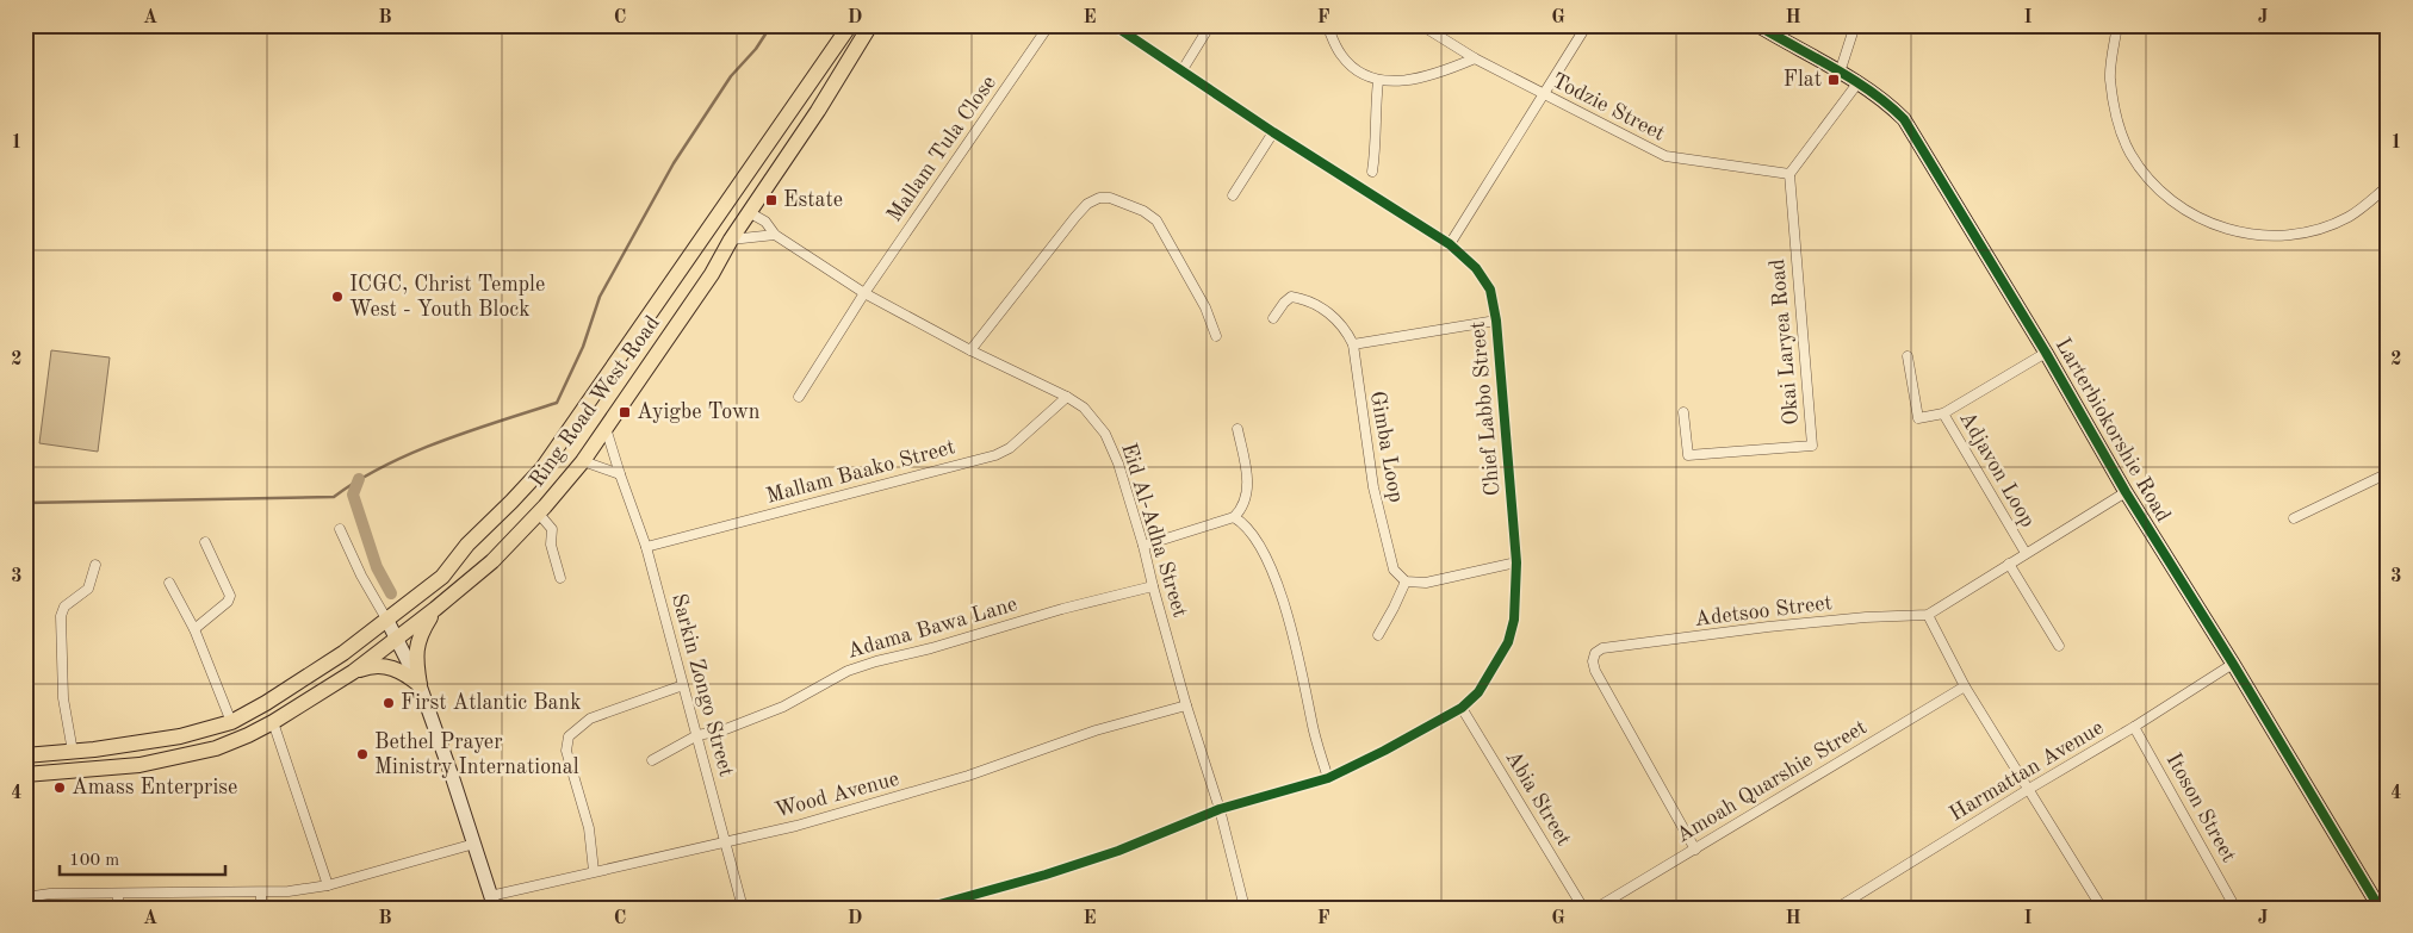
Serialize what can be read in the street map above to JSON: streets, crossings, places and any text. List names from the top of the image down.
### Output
{
  "streets": {
    "main road": ["Ring Road West Road"],
    "street": [
      "Todzie Street",
      "Mallam Tula Close",
      "Okai Laryea Road",
      "Chief Labbo Street",
      "Larterbiokorshie Road",
      "Gimba Loop",
      "Adjavon Loop",
      "Mallam Baako Street",
      "Eid Al-Adha Street",
      "Adetsoo Street",
      "Adama Bawa Lane",
      "Sarkin Zongo Street",
      "Harmattan Avenue",
      "Amoah Quarshie Street",
      "Wood Avenue",
      "Abia Street",
      "Itoson Street"
    ]
  },
  "crossings": [
    ["Todzie Street", "Okai Laryea Road"],
    ["Mallam Tula Close", "Eid Al-Adha Street"],
    ["Ring Road West Road", "Eid Al-Adha Street"],
    ["Ring Road West Road", "Sarkin Zongo Street"],
    ["Chief Labbo Street", "Eid Al-Adha Street"],
    ["Chief Labbo Street", "Abia Street"],
    ["Larterbiokorshie Road", "Adjavon Loop"],
    ["Larterbiokorshie Road", "Harmattan Avenue"],
    ["Mallam Baako Street", "Eid Al-Adha Street"],
    ["Mallam Baako Street", "Sarkin Zongo Street"],
    ["Eid Al-Adha Street", "Adama Bawa Lane"],
    ["Eid Al-Adha Street", "Wood Avenue"],
    ["Adetsoo Street", "Amoah Quarshie Street"],
    ["Adama Bawa Lane", "Sarkin Zongo Street"],
    ["Sarkin Zongo Street", "Wood Avenue"],
    ["Harmattan Avenue", "Itoson Street"]
  ],
  "places": {
    "transit": ["Flat", "Estate", "Ayigbe Town"],
    "other": [
      "ICGC, Christ Temple West - Youth Block",
      "First Atlantic Bank",
      "Bethel Prayer Ministry International",
      "Amass Enterprise"
    ]
  },
  "scale_bar": "100 m",
  "grid": {
    "columns": [
      "A",
      "B",
      "C",
      "D",
      "E",
      "F",
      "G",
      "H",
      "I",
      "J"
    ],
    "rows": [
      "1",
      "2",
      "3",
      "4"
    ]
  }
}
